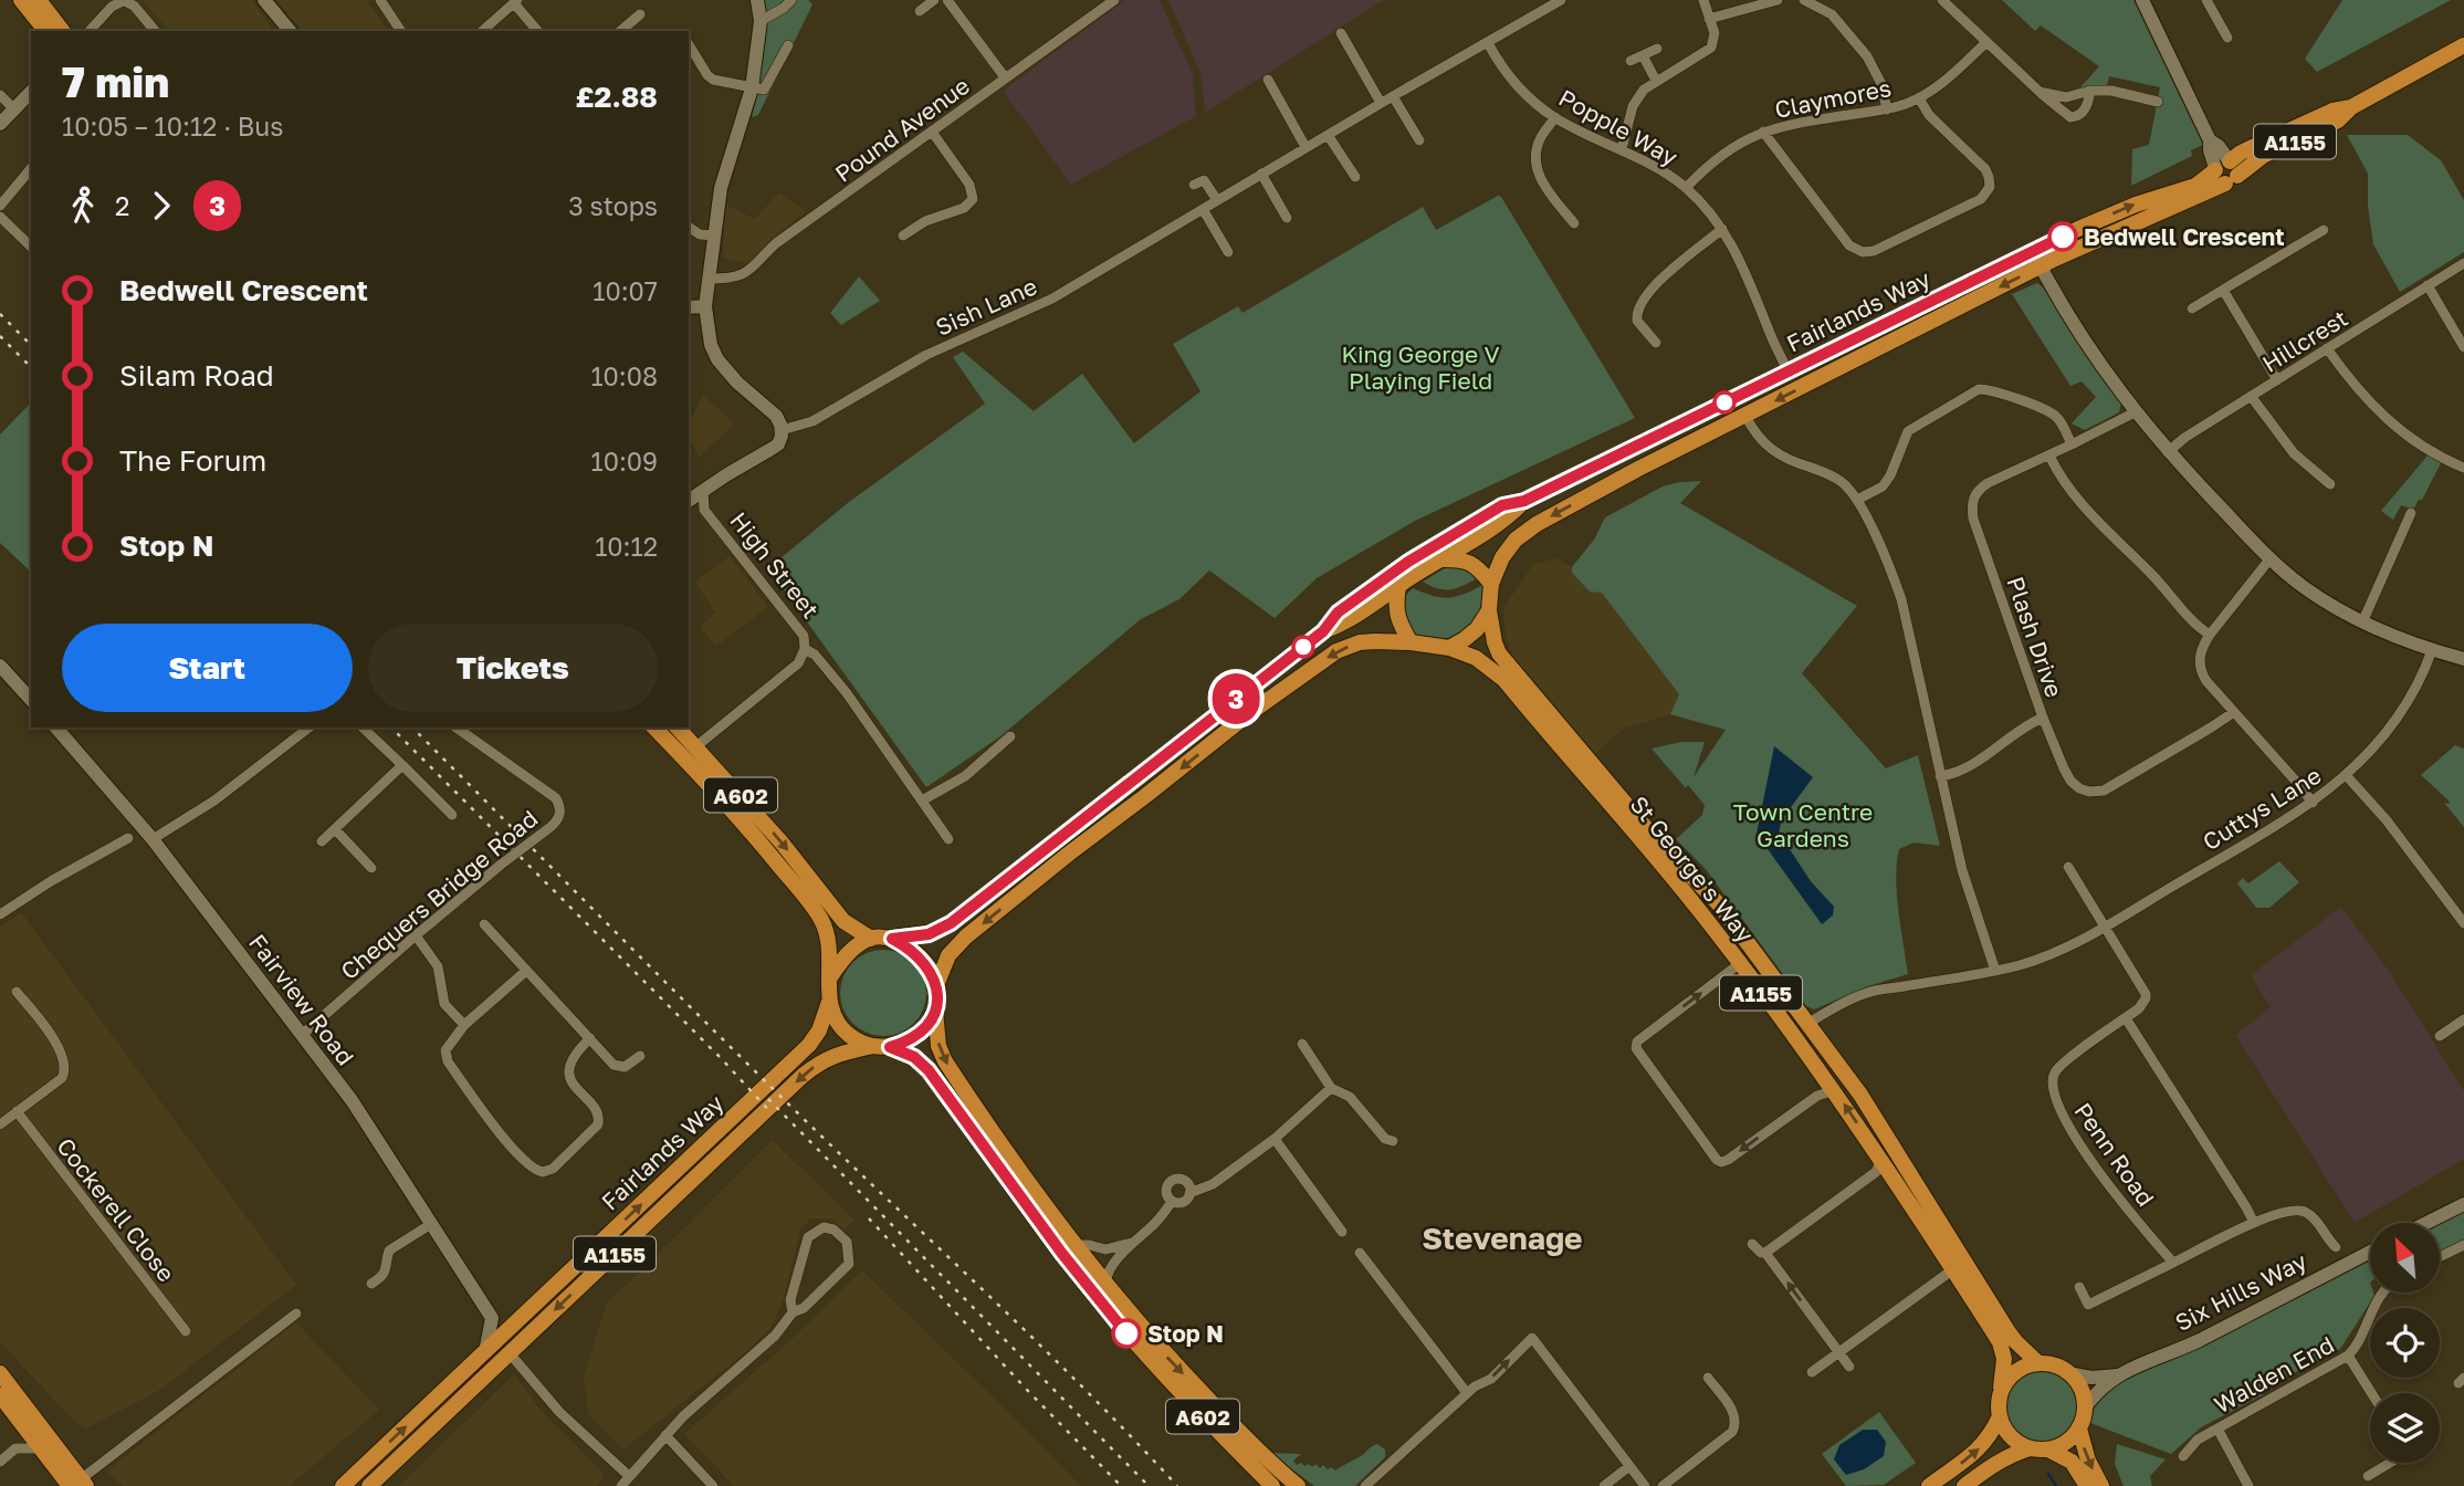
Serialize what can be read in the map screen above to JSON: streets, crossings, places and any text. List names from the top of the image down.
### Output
{
  "streets": {
    "main road": [
      "A1155",
      "Fairlands Way",
      "A602",
      "St George's Way"
    ],
    "street": [
      "Claymores",
      "Popple Way",
      "Pound Avenue",
      "Sish Lane",
      "Hillcrest",
      "High Street",
      "Plash Drive",
      "Cuttys Lane",
      "Chequers Bridge Road",
      "Fairview Road",
      "Penn Road",
      "Cockerell Close",
      "Six Hills Way",
      "Walden End"
    ]
  },
  "crossings": [
    ["Claymores", "Popple Way"],
    ["Popple Way", "Sish Lane"],
    ["Popple Way", "Fairlands Way"],
    ["A1155", "Fairlands Way"],
    ["A1155", "A602"],
    ["A1155", "St George's Way"],
    ["Fairlands Way", "A602"],
    ["Fairlands Way", "St George's Way"],
    ["Cuttys Lane", "St George's Way"],
    ["Cuttys Lane", "Penn Road"],
    ["St George's Way", "Six Hills Way"],
    ["Chequers Bridge Road", "Fairview Road"]
  ],
  "districts": ["Stevenage"],
  "parks": ["King George V Playing Field", "Town Centre Gardens"],
  "places": ["Bedwell Crescent", "Stop N"],
  "lines": ["bus line 3"],
  "north": "top left",
  "page": {
    "on_map": "3",
    "heading": ["7 min", "10:05 – 10:12 · Bus", "£2.88"],
    "legs": ["2", "3", "3 stops"],
    "list": [
      {
        "name": "Bedwell Crescent",
        "value": "10:07"
      },
      {
        "name": "Silam Road",
        "value": "10:08"
      },
      {
        "name": "The Forum",
        "value": "10:09"
      },
      {
        "name": "Stop N",
        "value": "10:12"
      }
    ],
    "buttons": ["Start", "Tickets"]
  }
}
